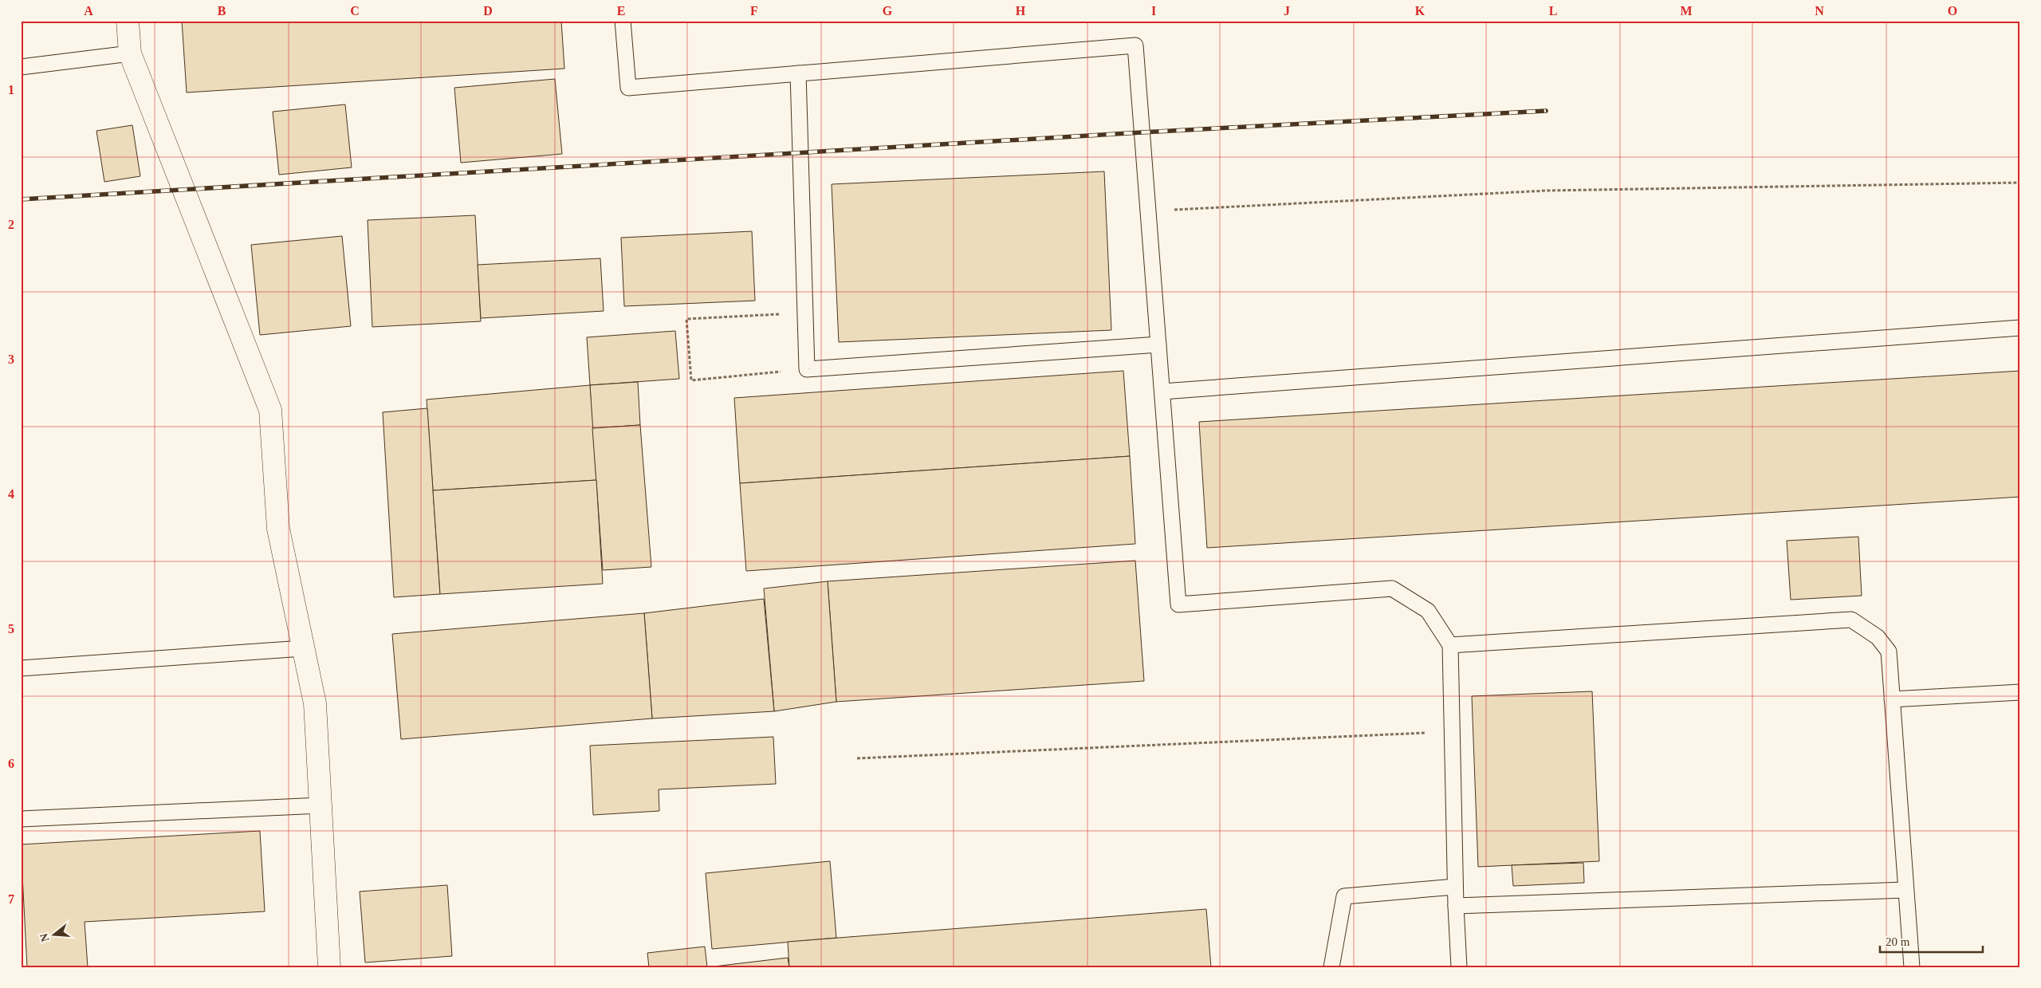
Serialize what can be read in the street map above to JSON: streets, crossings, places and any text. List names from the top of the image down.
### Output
{
  "scale_bar": "20 m",
  "north": "left",
  "grid": {
    "columns": [
      "A",
      "B",
      "C",
      "D",
      "E",
      "F",
      "G",
      "H",
      "I",
      "J",
      "K",
      "L",
      "M",
      "N",
      "O"
    ],
    "rows": [
      "1",
      "2",
      "3",
      "4",
      "5",
      "6",
      "7"
    ]
  }
}
